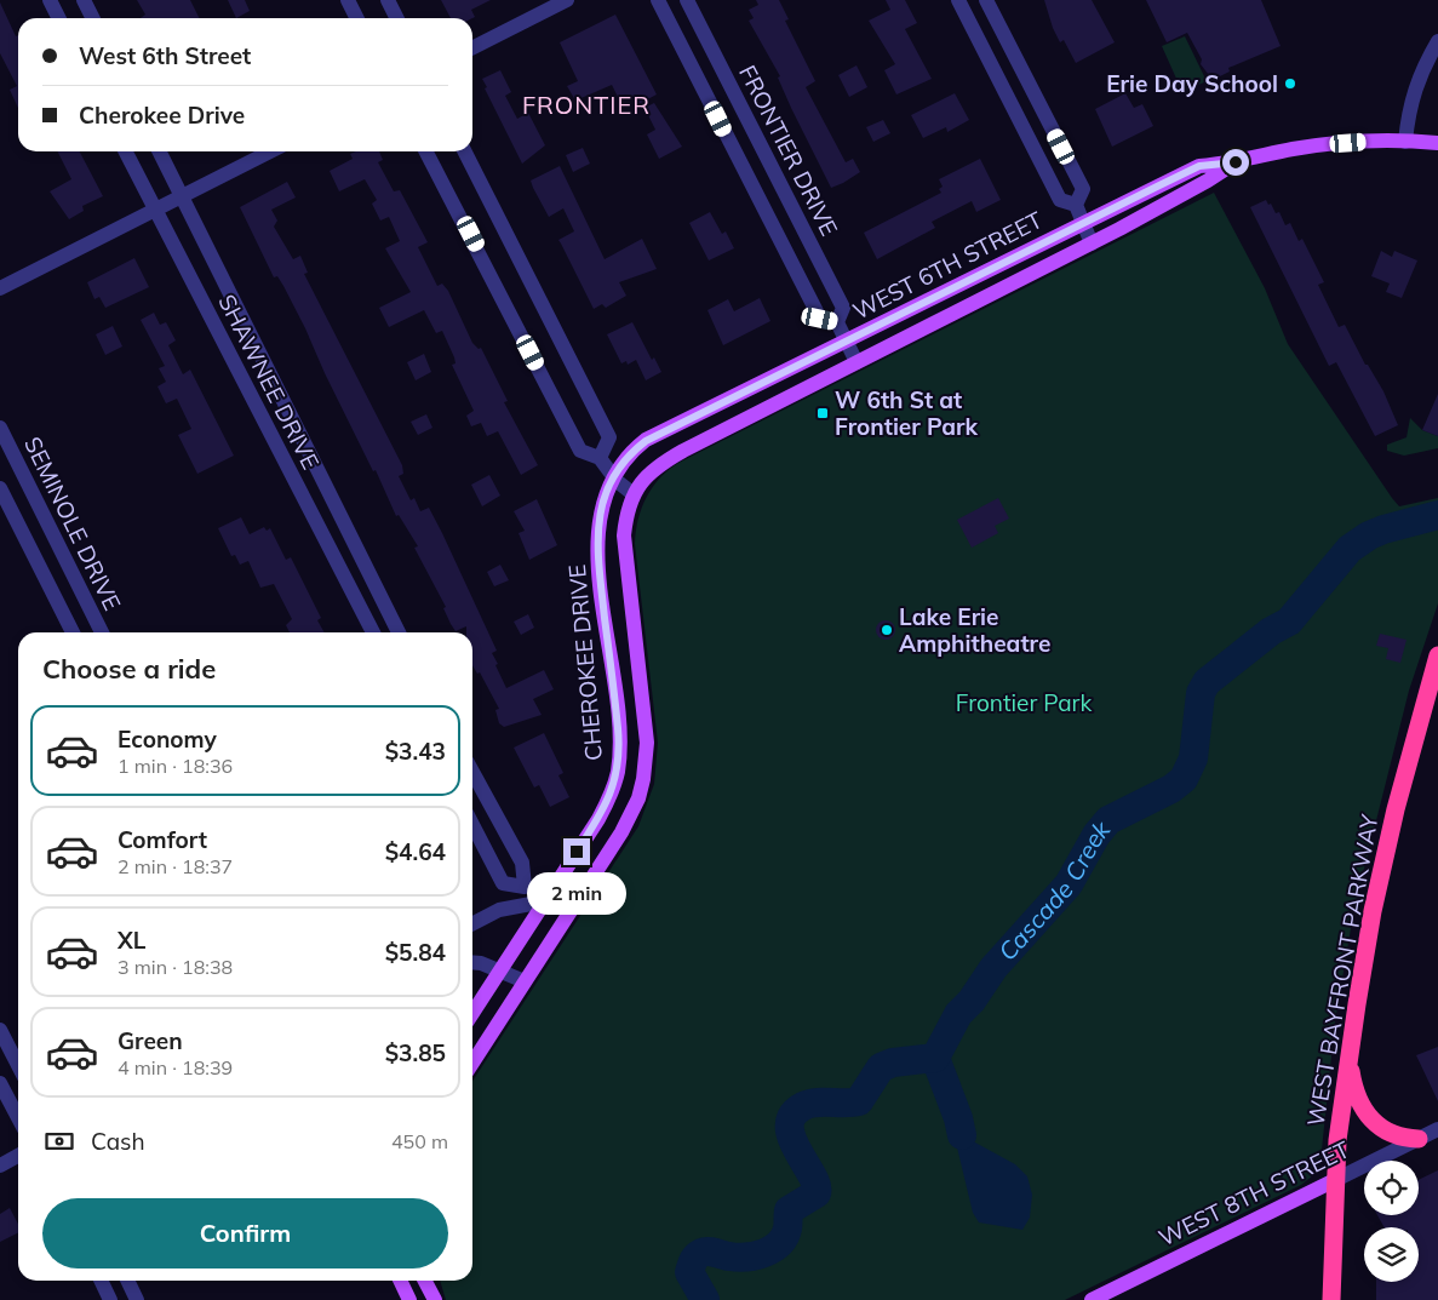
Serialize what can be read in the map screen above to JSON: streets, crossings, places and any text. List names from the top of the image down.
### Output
{
  "streets": {
    "highway": ["WEST BAYFRONT PARKWAY"],
    "main road": ["WEST 6TH STREET", "CHEROKEE DRIVE", "WEST 8TH STREET"],
    "street": ["FRONTIER DRIVE", "SHAWNEE DRIVE", "SEMINOLE DRIVE"]
  },
  "crossings": [
    ["FRONTIER DRIVE", "WEST 6TH STREET"],
    ["WEST 6TH STREET", "CHEROKEE DRIVE"],
    ["WEST BAYFRONT PARKWAY", "WEST 8TH STREET"]
  ],
  "districts": ["FRONTIER"],
  "water": ["Cascade Creek"],
  "parks": ["Frontier Park"],
  "places": {
    "other": ["Erie Day School", "Lake Erie Amphitheatre"],
    "transit": ["W 6th St at Frontier Park"]
  },
  "page": {
    "banner": ["West 6th Street", "Cherokee Drive"],
    "heading": "Choose a ride",
    "list": [
      {
        "name": "Economy",
        "note": "1 min · 18:36",
        "value": "$3.43"
      },
      {
        "name": "Comfort",
        "note": "2 min · 18:37",
        "value": "$4.64"
      },
      {
        "name": "XL",
        "note": "3 min · 18:38",
        "value": "$5.84"
      },
      {
        "name": "Green",
        "note": "4 min · 18:39",
        "value": "$3.85"
      }
    ],
    "bubble": "2 min",
    "pay": ["Cash", "450 m"],
    "buttons": "Confirm"
  }
}
